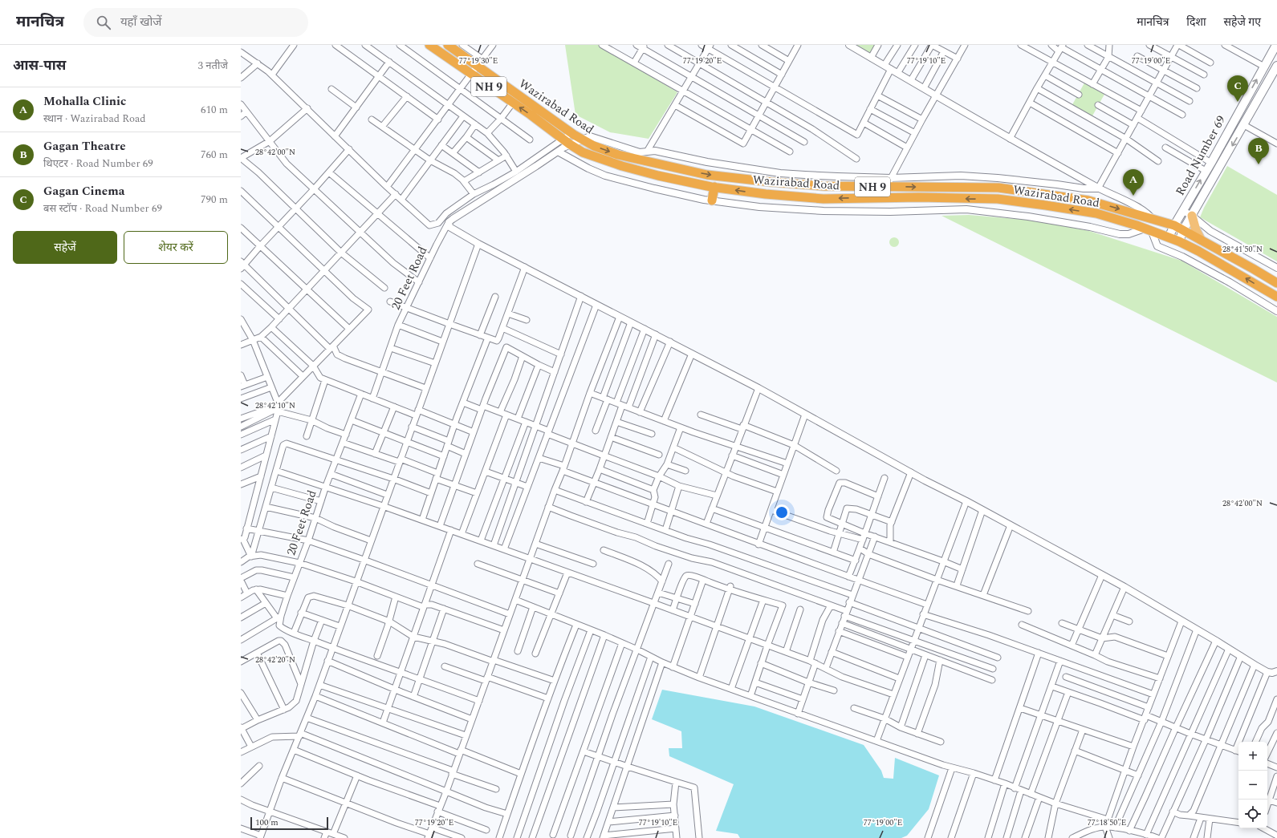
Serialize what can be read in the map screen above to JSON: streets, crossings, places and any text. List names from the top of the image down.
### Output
{
  "streets": {
    "highway": ["NH 9", "Wazirabad Road"],
    "main road": ["Road Number 69"],
    "street": ["20 Feet Road"]
  },
  "crossings": [
    ["Wazirabad Road", "Road Number 69"]
  ],
  "scale_bar": "100 m",
  "page": {
    "header": "मानचित्र",
    "search": "यहाँ खोजें",
    "nav": ["मानचित्र", "दिशा", "सहेजे गए"],
    "heading": ["आस-पास", "3 नतीजे"],
    "pins": ["C", "B", "A"],
    "list": [
      {
        "mark": "A",
        "name": "Mohalla Clinic",
        "note": "स्थान · Wazirabad Road",
        "value": "610 m"
      },
      {
        "mark": "B",
        "name": "Gagan Theatre",
        "note": "थिएटर · Road Number 69",
        "value": "760 m"
      },
      {
        "mark": "C",
        "name": "Gagan Cinema",
        "note": "बस स्टॉप · Road Number 69",
        "value": "790 m"
      }
    ],
    "buttons": ["सहेजें", "शेयर करें"],
    "map_buttons": ["+", "−"],
    "scale": "100 m"
  },
  "coordinates": [
    "77°19'30\"E",
    "77°19'20\"E",
    "77°19'10\"E",
    "77°19'00\"E",
    "28°42'00\"N",
    "28°41'50\"N",
    "28°42'10\"N",
    "28°42'20\"N",
    "77°18'50\"E"
  ]
}
